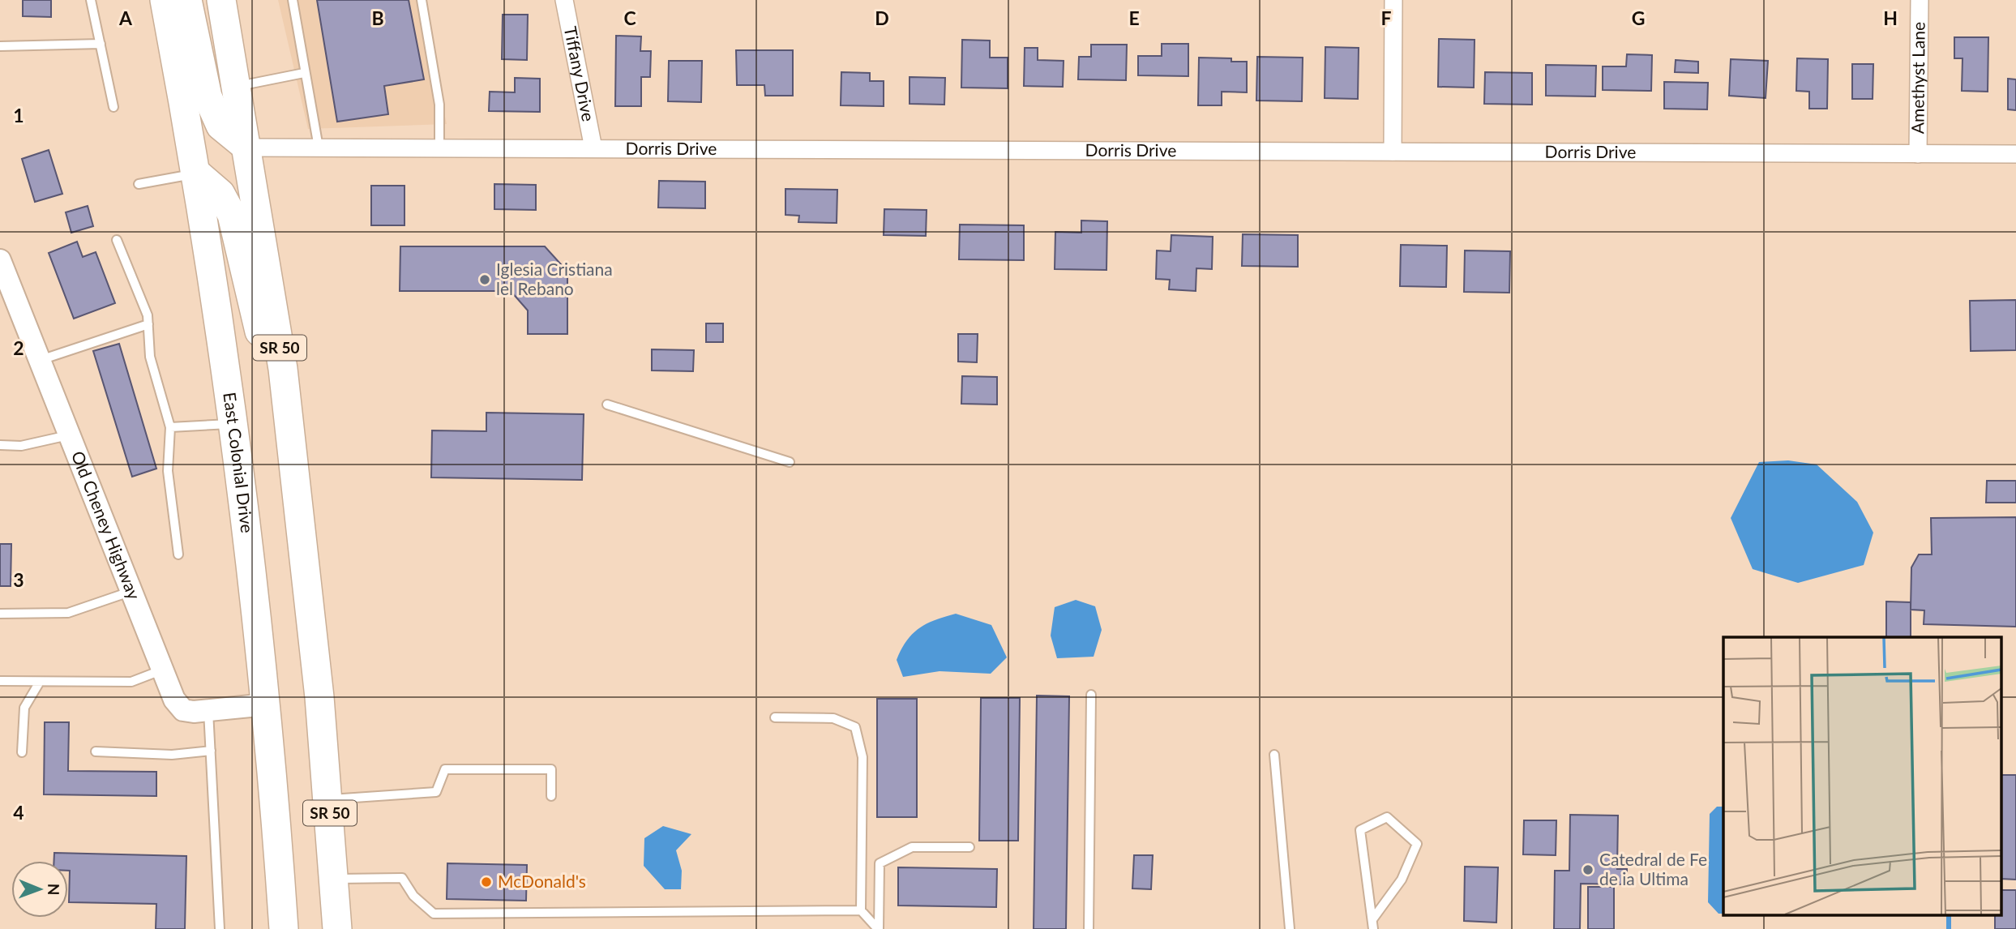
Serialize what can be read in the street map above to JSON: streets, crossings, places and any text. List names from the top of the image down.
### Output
{
  "streets": {
    "highway": ["SR 50", "East Colonial Drive"],
    "street": [
      "Tiffany Drive",
      "Amethyst Lane",
      "Dorris Drive",
      "Old Cheney Highway"
    ]
  },
  "crossings": [
    ["Tiffany Drive", "Dorris Drive"],
    ["Amethyst Lane", "Dorris Drive"],
    ["Dorris Drive", "SR 50"],
    ["East Colonial Drive", "Old Cheney Highway"]
  ],
  "places": ["Iglesia Cristiana lel Rebano", "Catedral de Fe de ia Ultima", "McDonald's"],
  "north": "right",
  "grid": {
    "columns": [
      "A",
      "B",
      "C",
      "D",
      "E",
      "F",
      "G",
      "H"
    ],
    "rows": [
      "1",
      "2",
      "3",
      "4"
    ]
  }
}
